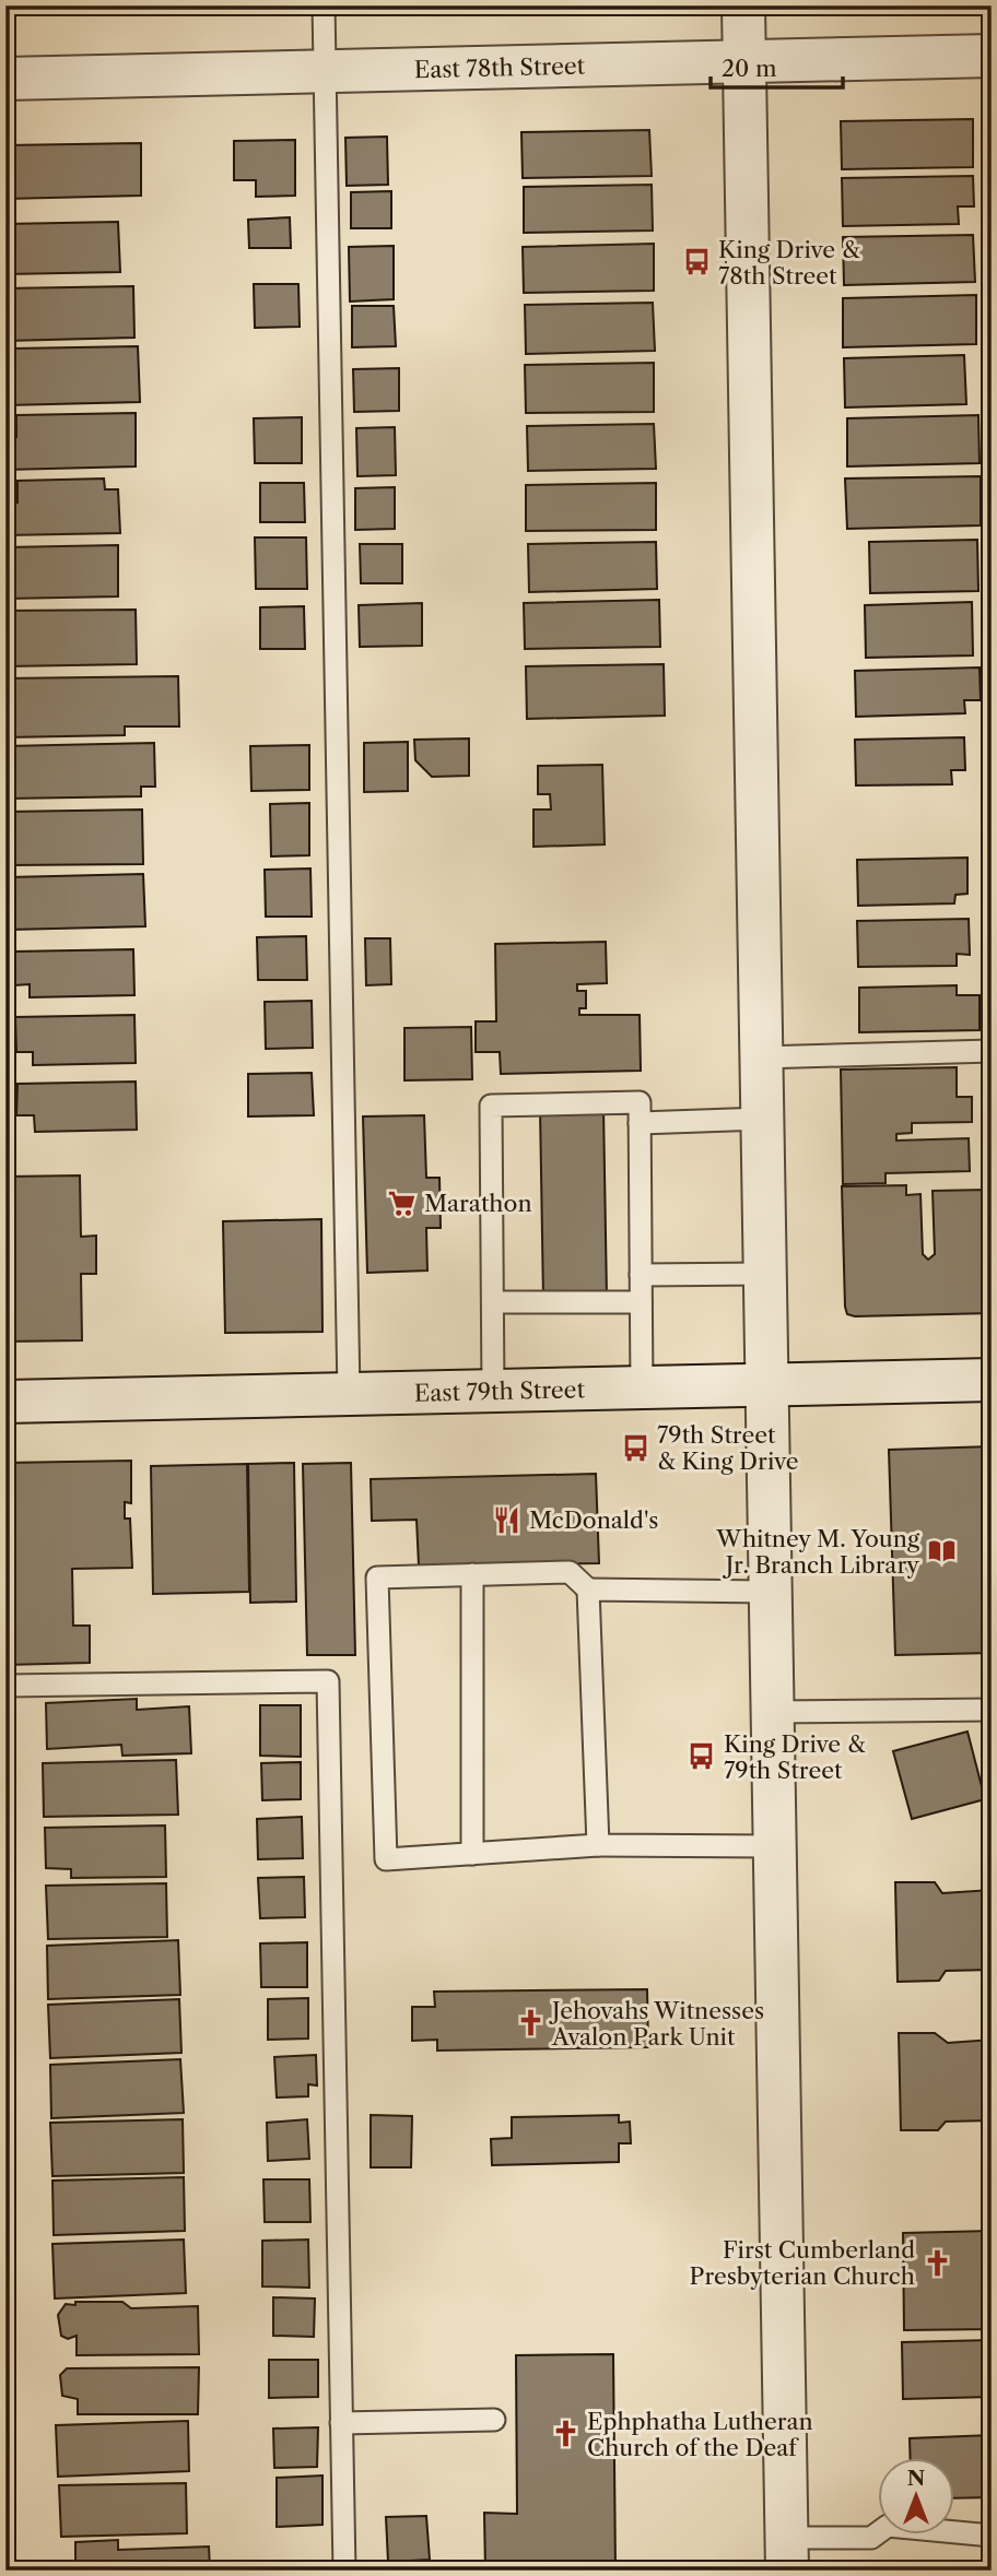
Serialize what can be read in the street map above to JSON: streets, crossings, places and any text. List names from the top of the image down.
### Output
{
  "streets": {
    "street": ["East 78th Street", "East 79th Street"]
  },
  "places": {
    "bus stop": ["King Drive & 78th Street", "79th Street & King Drive", "King Drive & 79th Street"],
    "supermarket": ["Marathon"],
    "restaurant": ["McDonald's"],
    "library": ["Whitney M. Young Jr. Branch Library"],
    "church": ["Jehovahs Witnesses Avalon Park Unit", "First Cumberland Presbyterian Church", "Ephphatha Lutheran Church of the Deaf"]
  },
  "scale_bar": "20 m",
  "north": "top"
}
